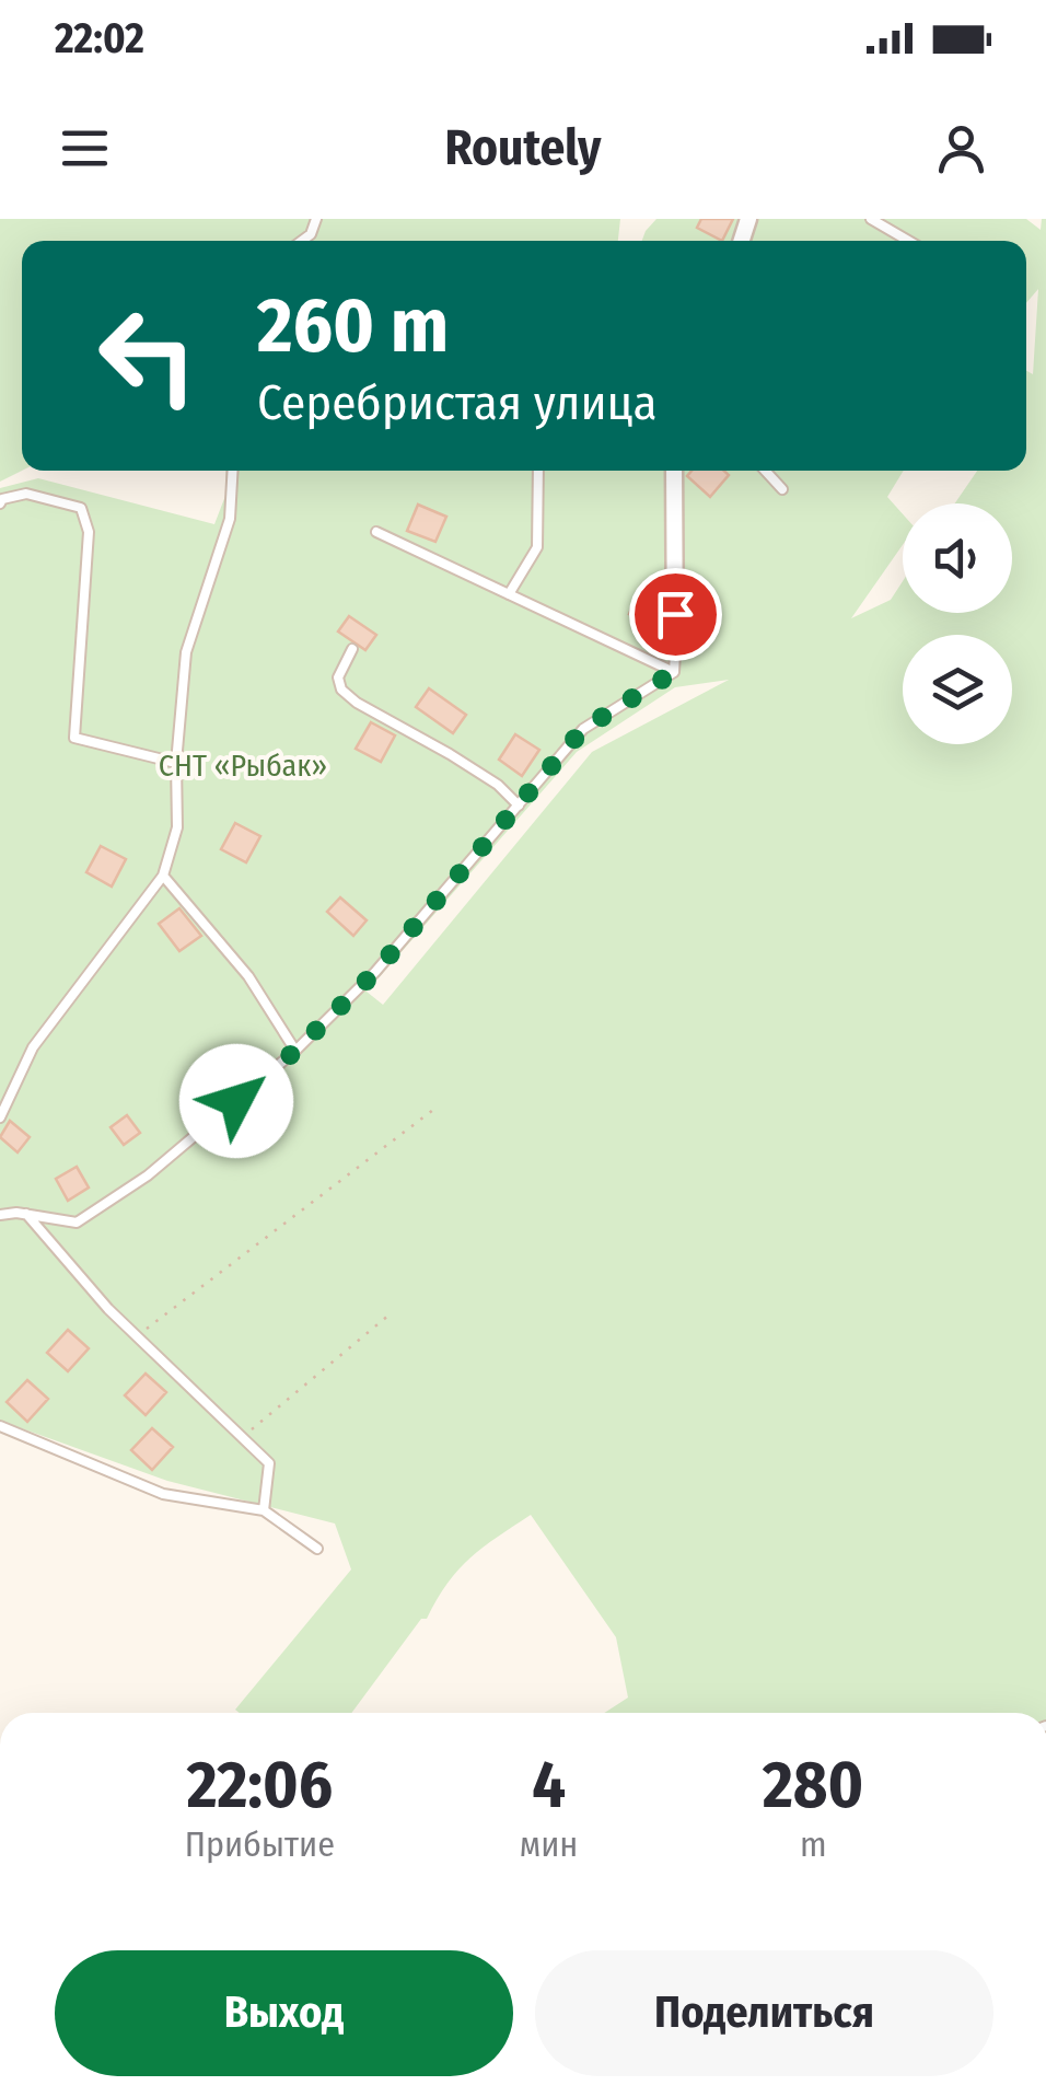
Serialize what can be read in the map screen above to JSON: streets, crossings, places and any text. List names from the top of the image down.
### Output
{
  "parks": ["СНТ «Рыбак»"],
  "page": {
    "status": "22:02",
    "header": "Routely",
    "turn": ["260 m", "Серебристая улица"],
    "eta": [
      "22:06",
      "Прибытие",
      "4",
      "мин",
      "280",
      "m"
    ],
    "buttons": ["Выход", "Поделиться"]
  }
}
